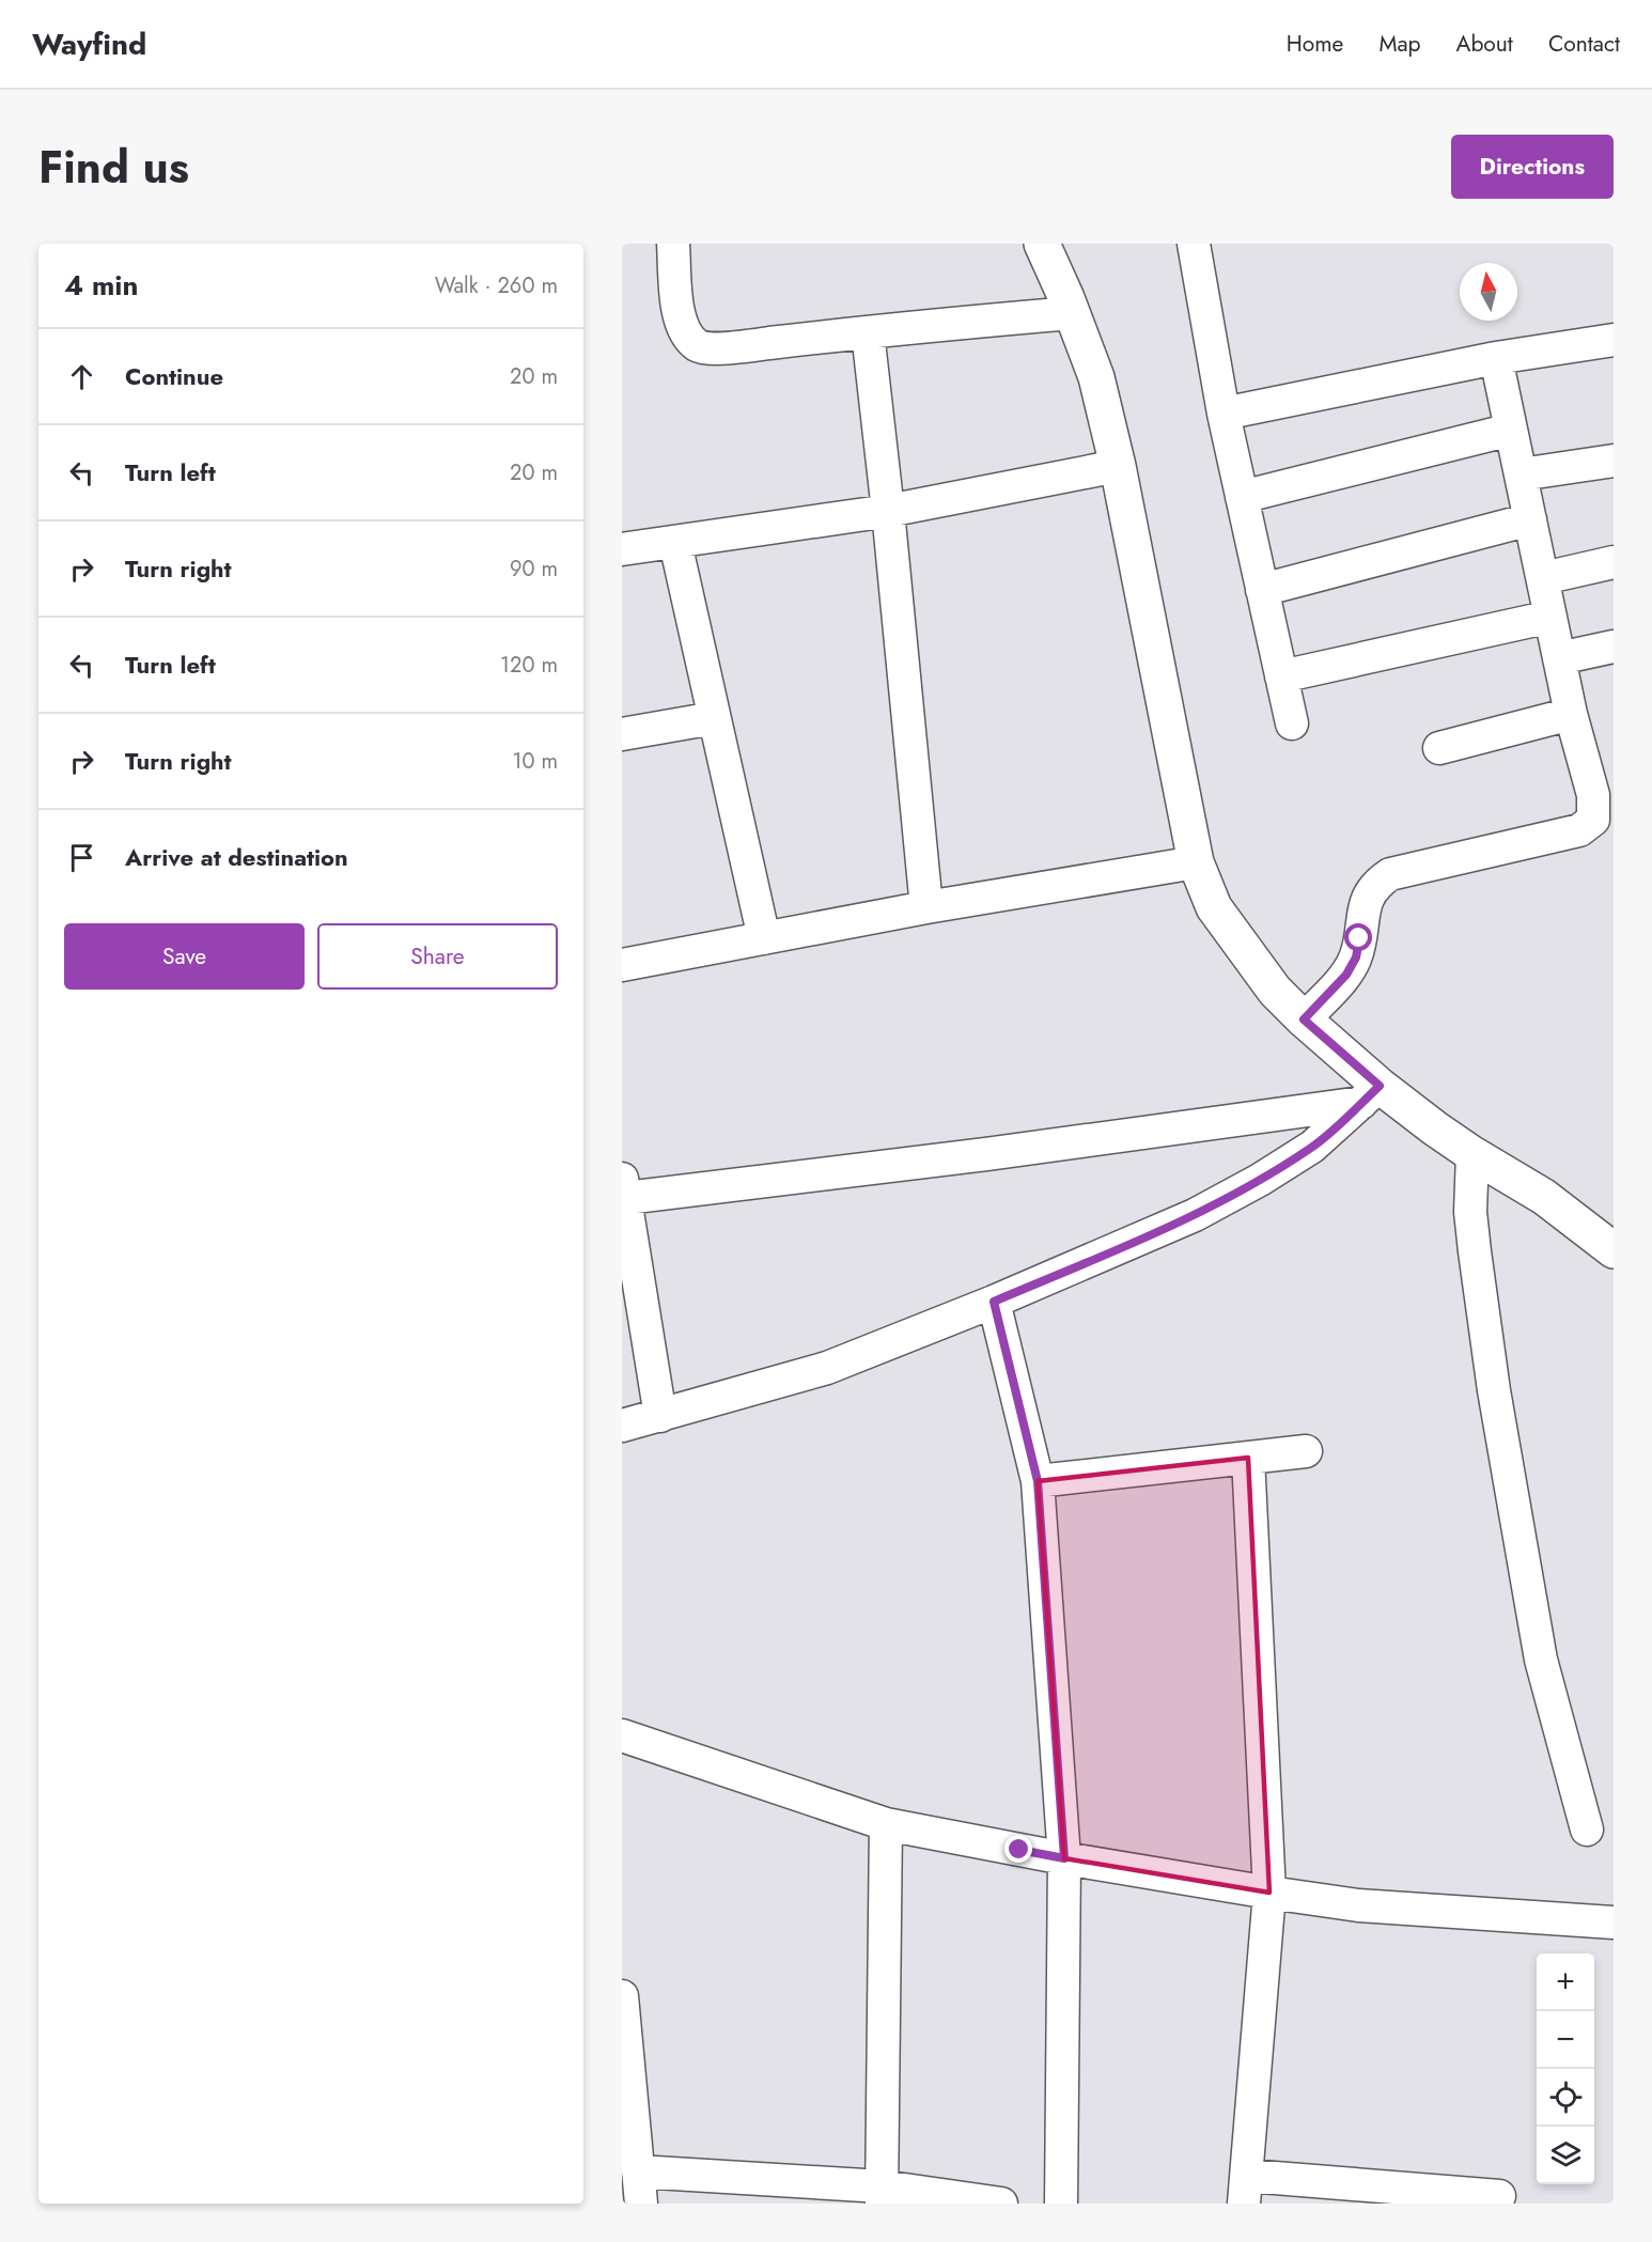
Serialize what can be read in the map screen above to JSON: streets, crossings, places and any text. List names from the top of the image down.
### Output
{
  "north": "top",
  "page": {
    "header": "Wayfind",
    "nav": [
      "Home",
      "Map",
      "About",
      "Contact"
    ],
    "title": "Find us",
    "buttons": [
      "Directions",
      ["Save", "Share"]
    ],
    "heading": ["4 min", "Walk · 260 m"],
    "list": [
      ["Continue", "20 m"],
      ["Turn left", "20 m"],
      ["Turn right", "90 m"],
      ["Turn left", "120 m"],
      ["Turn right", "10 m"],
      "Arrive at destination"
    ],
    "map_buttons": ["+", "−"]
  }
}
